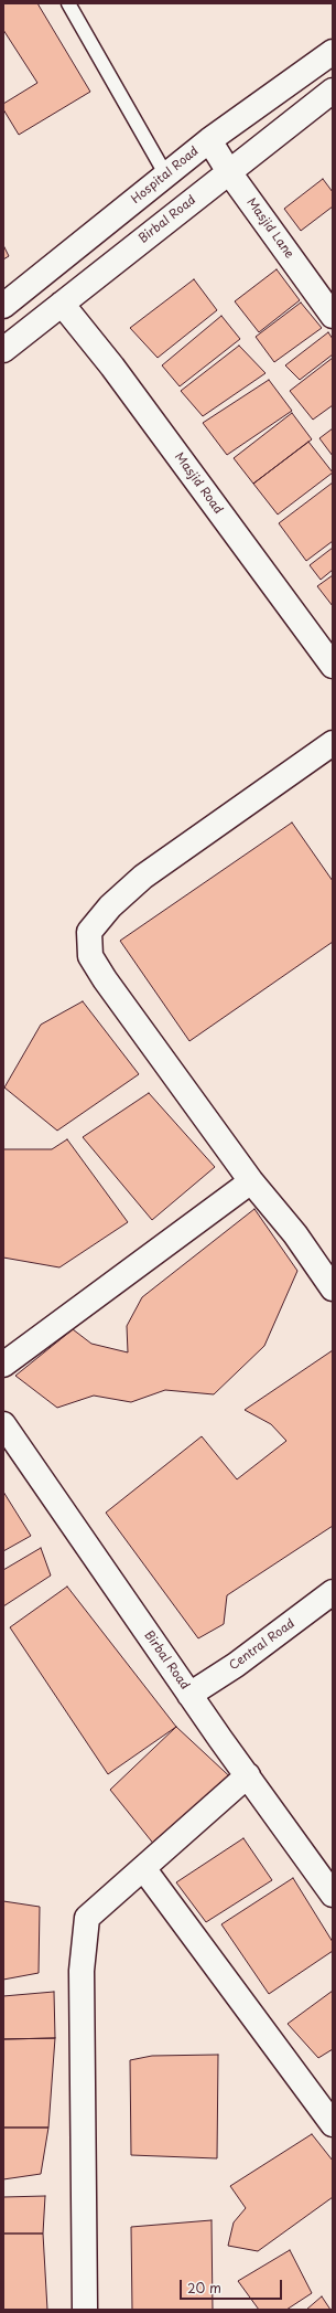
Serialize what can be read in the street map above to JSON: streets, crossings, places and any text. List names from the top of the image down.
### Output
{
  "streets": {
    "street": [
      "Hospital Road",
      "Birbal Road",
      "Masjid Lane",
      "Masjid Road",
      "Central Road"
    ]
  },
  "crossings": [
    ["Hospital Road", "Masjid Lane"],
    ["Birbal Road", "Masjid Lane"],
    ["Birbal Road", "Masjid Road"],
    ["Birbal Road", "Central Road"]
  ],
  "scale_bar": "20 m"
}
